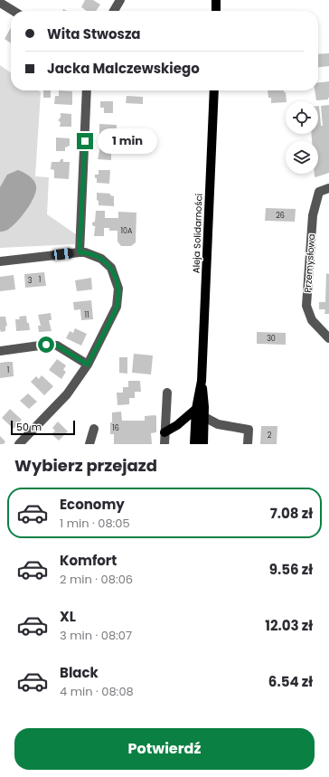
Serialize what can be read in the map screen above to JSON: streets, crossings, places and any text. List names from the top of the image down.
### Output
{
  "streets": {
    "main road": ["Aleja Solidarności"],
    "street": ["Przemysłowa"]
  },
  "house_numbers": [
    "26",
    "10A",
    "1",
    "3",
    "11",
    "30",
    "1",
    "16",
    "2"
  ],
  "scale_bar": "50 m",
  "page": {
    "banner": ["Wita Stwosza", "Jacka Malczewskiego"],
    "bubble": "1 min",
    "scale": "50 m",
    "heading": "Wybierz przejazd",
    "list": [
      {
        "name": "Economy",
        "note": "1 min · 08:05",
        "value": "7.08 zł"
      },
      {
        "name": "Komfort",
        "note": "2 min · 08:06",
        "value": "9.56 zł"
      },
      {
        "name": "XL",
        "note": "3 min · 08:07",
        "value": "12.03 zł"
      },
      {
        "name": "Black",
        "note": "4 min · 08:08",
        "value": "6.54 zł"
      }
    ],
    "buttons": "Potwierdź"
  }
}
